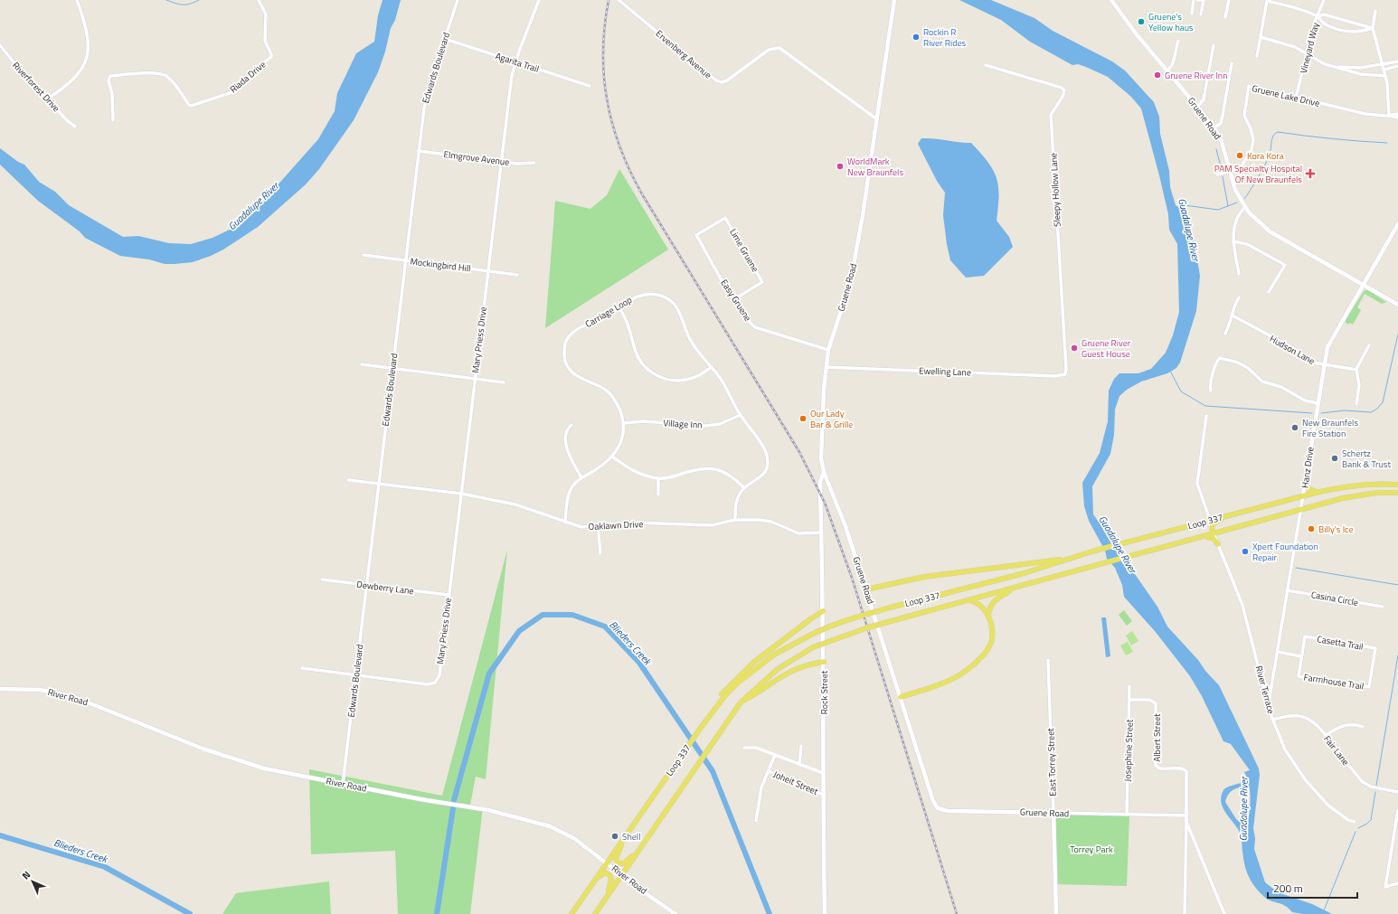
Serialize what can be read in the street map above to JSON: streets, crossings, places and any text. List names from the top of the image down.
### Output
{
  "streets": {
    "main road": ["Loop 337"],
    "street": [
      "Vineyard Way",
      "Ervenberg Avenue",
      "Agarita Trail",
      "Edwards Boulevard",
      "Riada Drive",
      "Riverforest Drive",
      "Gruene Lake Drive",
      "Gruene Road",
      "Elmgrove Avenue",
      "Sleepy Hollow Lane",
      "Lime Gruene",
      "Mockingbird Hill",
      "Easy Gruene",
      "Carriage Loop",
      "Mary Priess Drive",
      "Hudson Lane",
      "Ewelling Lane",
      "Village Inn",
      "Hanz Drive",
      "Oaklawn Drive",
      "Dewberry Lane",
      "Casina Circle",
      "Casetta Trail",
      "Farmhouse Trail",
      "River Terrace",
      "Rock Street",
      "River Road",
      "Albert Street",
      "Josephine Street",
      "Fair Lane",
      "East Torrey Street",
      "Joheit Street"
    ]
  },
  "crossings": [
    ["Vineyard Way", "Gruene Lake Drive"],
    ["Ervenberg Avenue", "Gruene Road"],
    ["Agarita Trail", "Edwards Boulevard"],
    ["Agarita Trail", "Mary Priess Drive"],
    ["Edwards Boulevard", "Elmgrove Avenue"],
    ["Edwards Boulevard", "Mockingbird Hill"],
    ["Edwards Boulevard", "Mary Priess Drive"],
    ["Edwards Boulevard", "Oaklawn Drive"],
    ["Edwards Boulevard", "Dewberry Lane"],
    ["Edwards Boulevard", "River Road"],
    ["Gruene Lake Drive", "Gruene Road"],
    ["Gruene Road", "Easy Gruene"],
    ["Gruene Road", "Ewelling Lane"],
    ["Gruene Road", "Hanz Drive"],
    ["Gruene Road", "Rock Street"],
    ["Gruene Road", "Albert Street"],
    ["Gruene Road", "Josephine Street"],
    ["Gruene Road", "East Torrey Street"],
    ["Elmgrove Avenue", "Mary Priess Drive"],
    ["Sleepy Hollow Lane", "Ewelling Lane"],
    ["Lime Gruene", "Easy Gruene"],
    ["Mockingbird Hill", "Mary Priess Drive"],
    ["Carriage Loop", "Village Inn"],
    ["Mary Priess Drive", "Oaklawn Drive"],
    ["Mary Priess Drive", "Dewberry Lane"],
    ["Hudson Lane", "Hanz Drive"],
    ["Hanz Drive", "Loop 337"],
    ["Hanz Drive", "Casina Circle"],
    ["Hanz Drive", "River Terrace"],
    ["Loop 337", "River Terrace"],
    ["Loop 337", "River Road"],
    ["Oaklawn Drive", "Rock Street"],
    ["Casetta Trail", "Farmhouse Trail"],
    ["River Terrace", "Fair Lane"],
    ["Rock Street", "Joheit Street"],
    ["Albert Street", "Josephine Street"]
  ],
  "water": ["Guadalupe River", "Blieders Creek"],
  "parks": ["Torrey Park"],
  "places": {
    "other": [
      "Gruene's Yellow haus",
      "Rockin R River Rides",
      "Gruene River Inn",
      "Kora Kora",
      "WorldMark New Braunfels",
      "Gruene River Guest House",
      "Our Lady Bar & Grille",
      "New Braunfels Fire Station",
      "Schertz Bank & Trust",
      "Billy's Ice",
      "Xpert Foundation Repair",
      "Shell"
    ],
    "health": ["PAM Specialty Hospital Of New Braunfels"]
  },
  "scale_bar": "200 m",
  "north": "top left"
}
